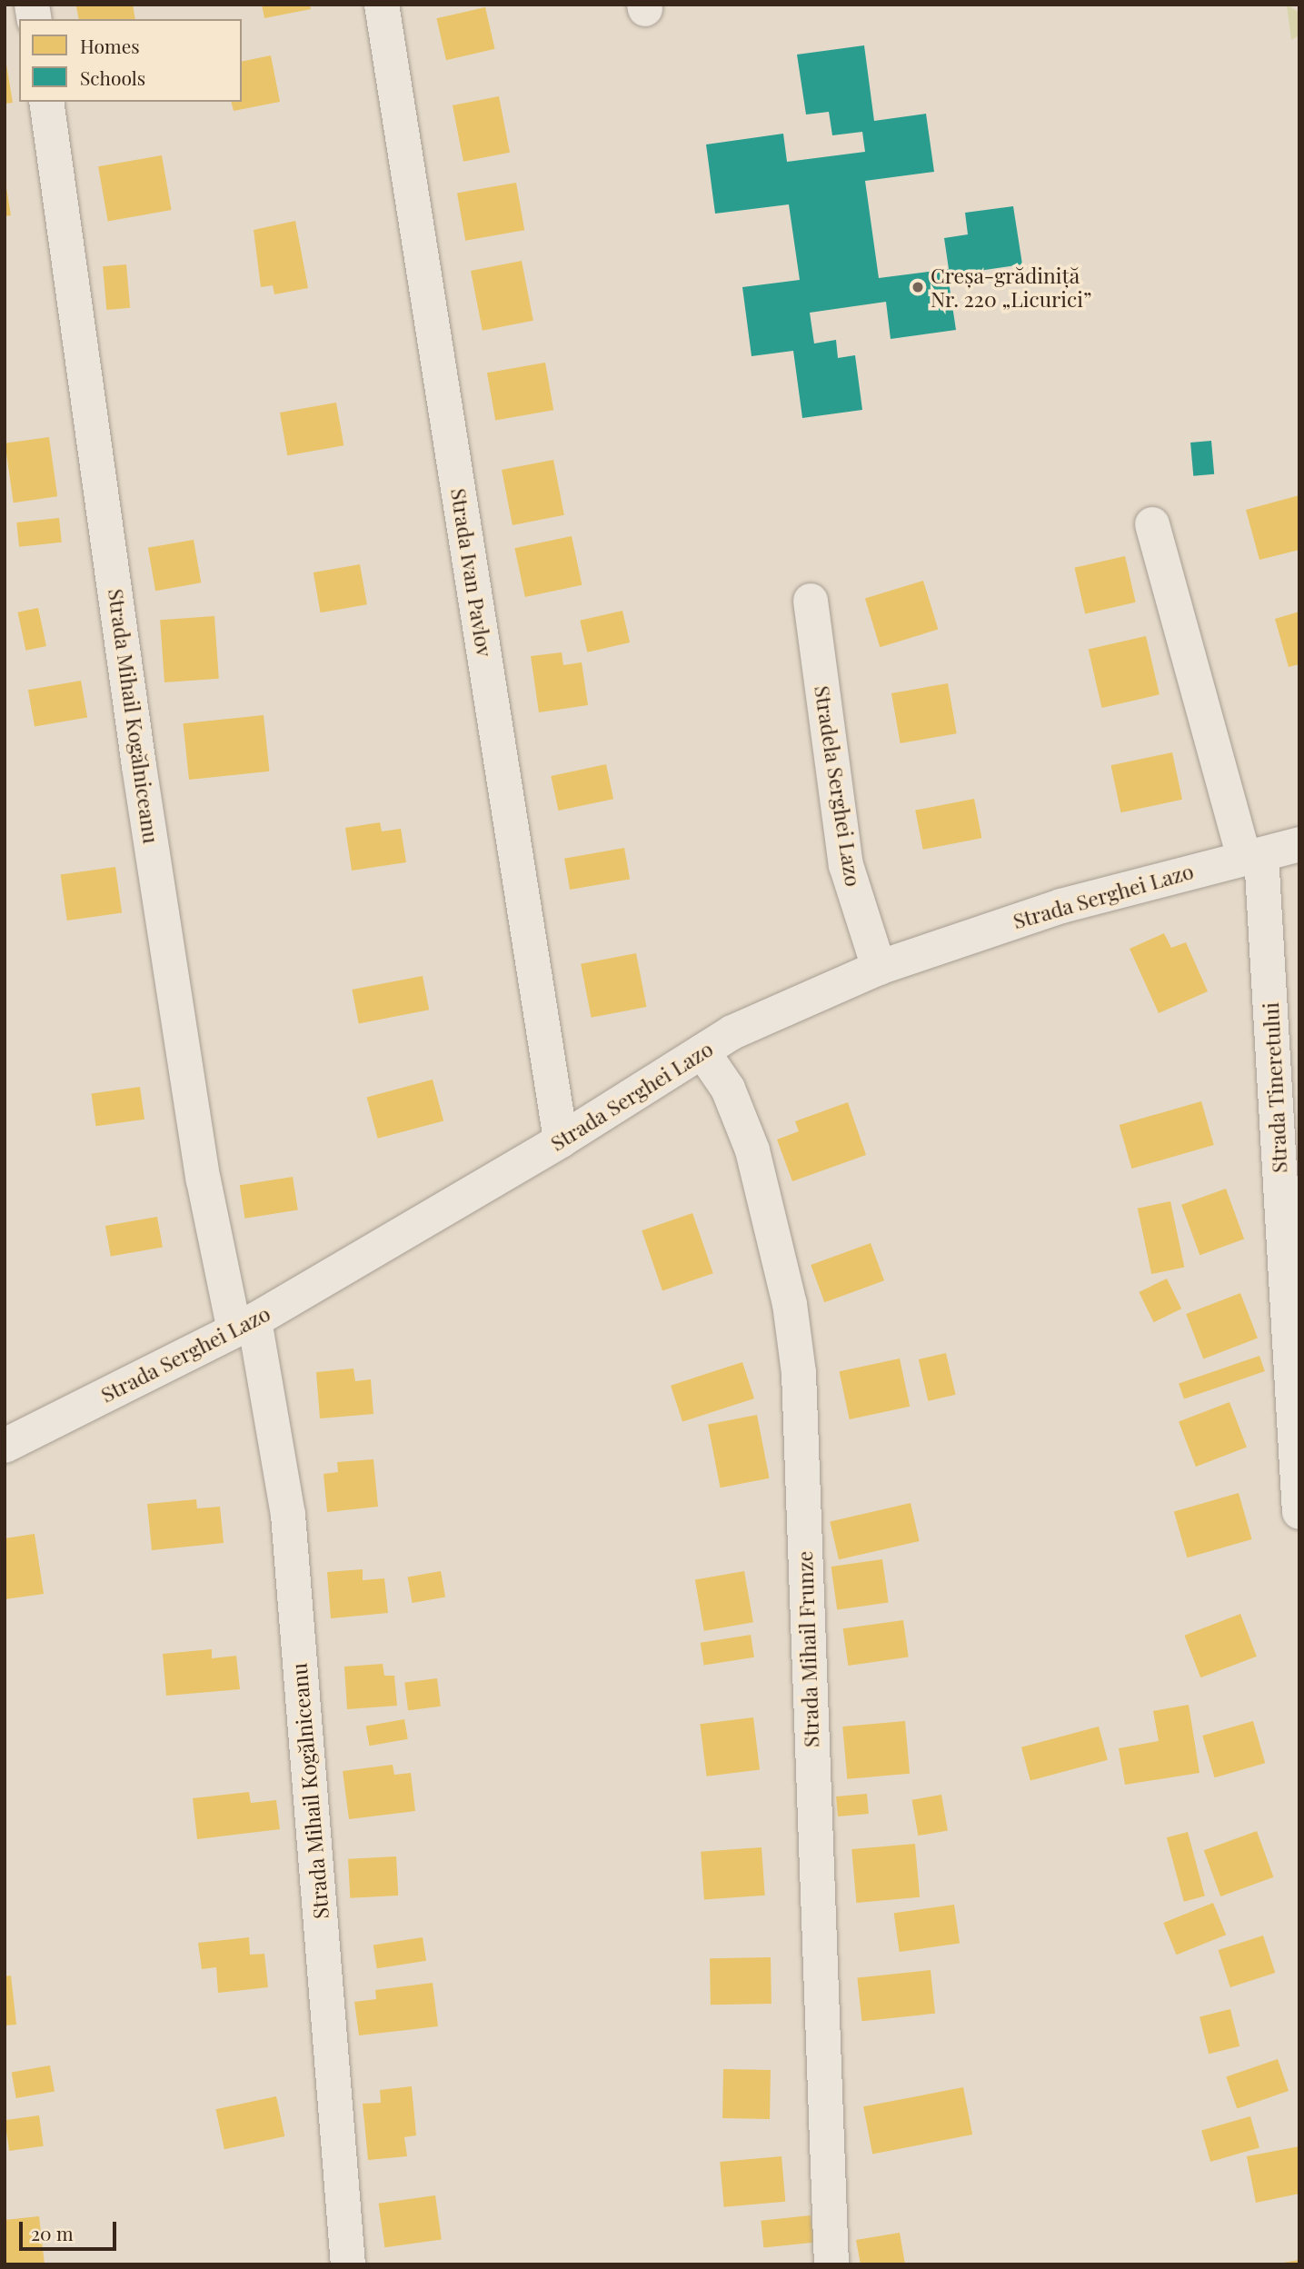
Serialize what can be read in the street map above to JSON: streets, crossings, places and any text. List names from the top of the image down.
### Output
{
  "streets": {
    "street": [
      "Strada Ivan Pavlov",
      "Strada Mihail Kogălniceanu",
      "Stradela Serghei Lazo",
      "Strada Serghei Lazo",
      "Strada Tineretului",
      "Strada Mihail Frunze"
    ]
  },
  "crossings": [
    ["Strada Ivan Pavlov", "Strada Serghei Lazo"],
    ["Strada Mihail Kogălniceanu", "Strada Serghei Lazo"],
    ["Stradela Serghei Lazo", "Strada Serghei Lazo"],
    ["Strada Serghei Lazo", "Strada Tineretului"],
    ["Strada Serghei Lazo", "Strada Mihail Frunze"]
  ],
  "places": ["Creșa-grădiniță Nr. 220 „Licurici”"],
  "legend": ["Homes", "Schools"],
  "scale_bar": "20 m"
}
